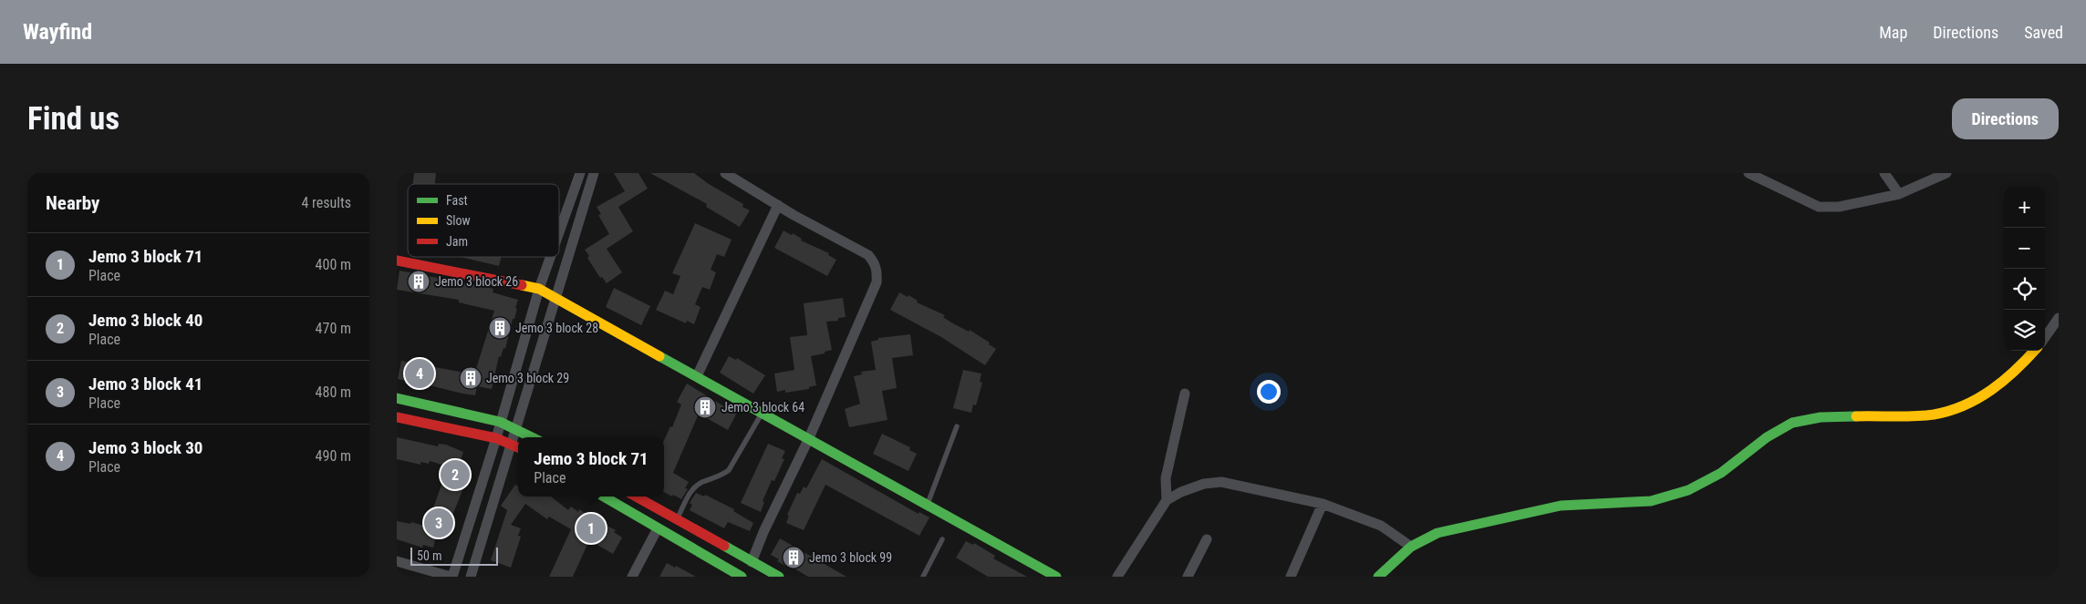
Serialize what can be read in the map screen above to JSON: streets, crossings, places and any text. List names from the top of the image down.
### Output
{
  "places": {
    "building": [
      "Jemo 3 block 26",
      "Jemo 3 block 28",
      "Jemo 3 block 29",
      "Jemo 3 block 64",
      "Jemo 3 block 99"
    ]
  },
  "legend": ["Fast", "Slow", "Jam"],
  "scale_bar": "50 m",
  "page": {
    "header": "Wayfind",
    "nav": ["Map", "Directions", "Saved"],
    "buttons": "Directions",
    "title": "Find us",
    "heading": ["Nearby", "4 results"],
    "map_buttons": ["+", "−"],
    "list": [
      {
        "mark": "1",
        "name": "Jemo 3 block 71",
        "note": "Place",
        "value": "400 m"
      },
      {
        "mark": "2",
        "name": "Jemo 3 block 40",
        "note": "Place",
        "value": "470 m"
      },
      {
        "mark": "3",
        "name": "Jemo 3 block 41",
        "note": "Place",
        "value": "480 m"
      },
      {
        "mark": "4",
        "name": "Jemo 3 block 30",
        "note": "Place",
        "value": "490 m"
      }
    ],
    "pins": [
      "4",
      "2",
      "3",
      "1"
    ],
    "popup": ["Jemo 3 block 71", "Place"],
    "scale": "50 m"
  }
}
